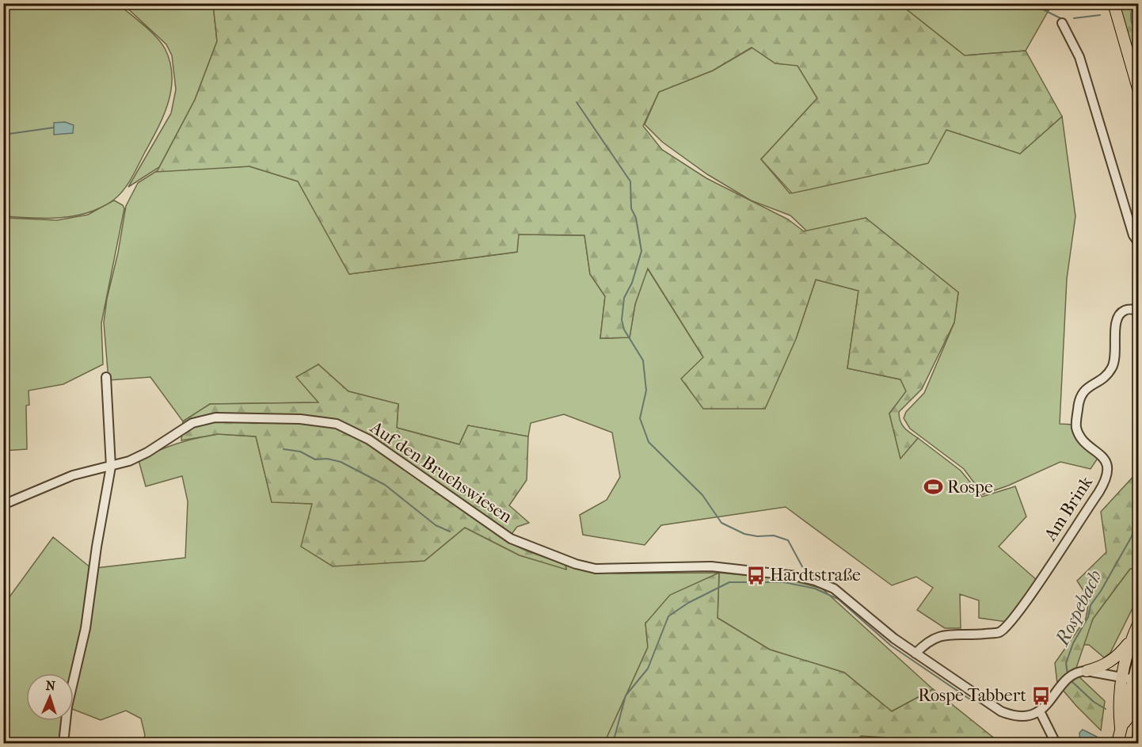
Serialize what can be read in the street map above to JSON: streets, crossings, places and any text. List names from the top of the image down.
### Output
{
  "streets": {
    "street": ["Auf den Bruchswiesen", "Am Brink"]
  },
  "crossings": [
    ["Auf den Bruchswiesen", "Am Brink"]
  ],
  "water": ["Rospebach"],
  "places": {
    "sports": ["Rospe"],
    "bus stop": ["Hardtstraße", "Rospe Tabbert"]
  },
  "north": "top"
}
